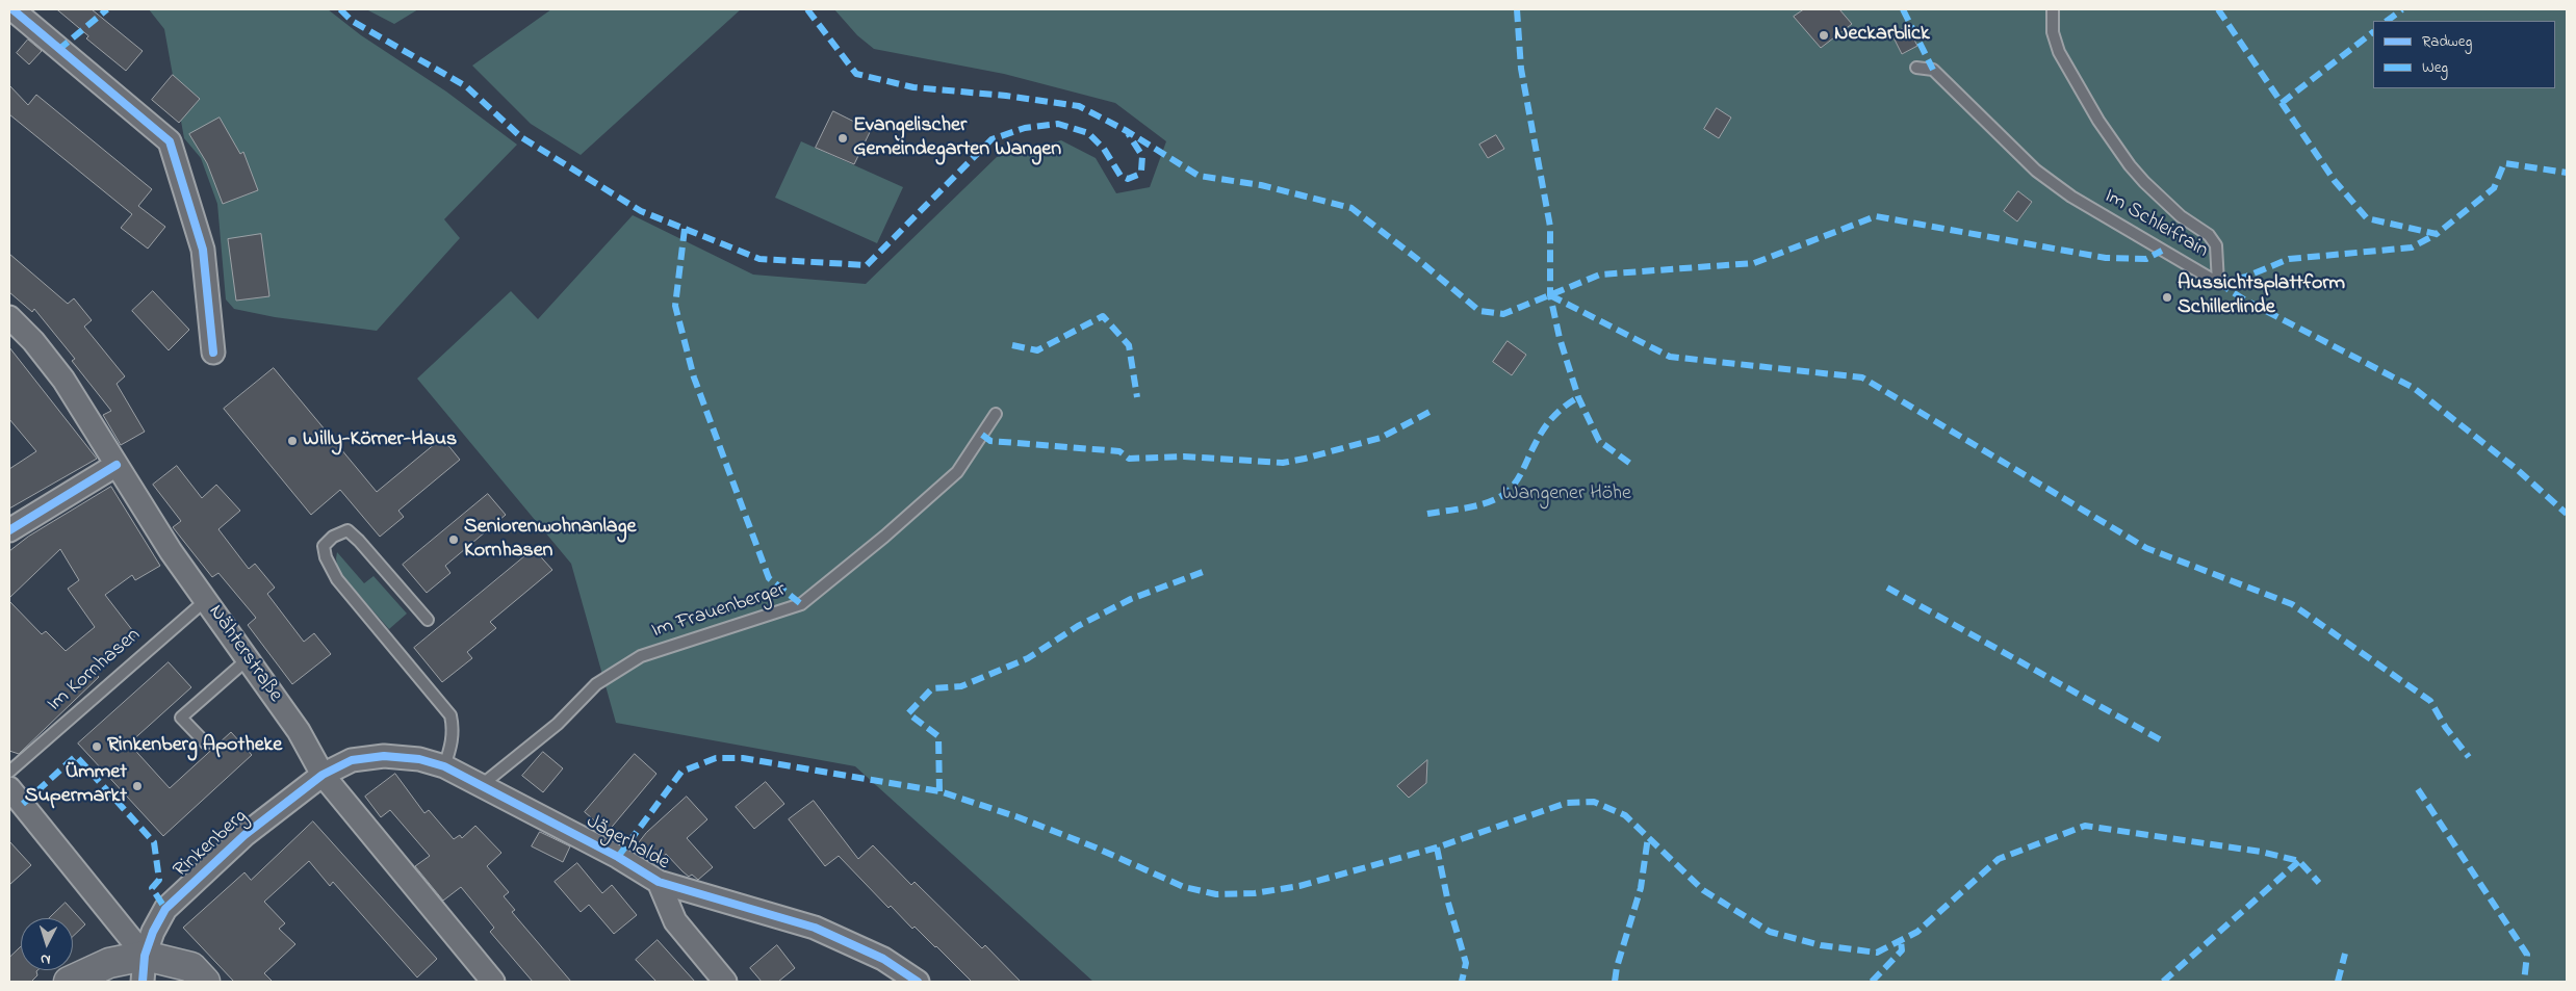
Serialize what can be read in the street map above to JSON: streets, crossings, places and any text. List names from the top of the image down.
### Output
{
  "streets": {
    "street": ["Nähterstraße", "Jägerhalde", "Rinkenberg"],
    "lane": ["Im Schleifrain", "Im Frauenberger", "Im Kornhasen"]
  },
  "crossings": [
    ["Im Frauenberger", "Jägerhalde"],
    ["Nähterstraße", "Im Kornhasen"],
    ["Nähterstraße", "Jägerhalde"],
    ["Nähterstraße", "Rinkenberg"],
    ["Jägerhalde", "Rinkenberg"]
  ],
  "parks": ["Wangener Höhe"],
  "places": [
    "Neckarblick",
    "Evangelischer Gemeindegarten Wangen",
    "Aussichtsplattform Schillerlinde",
    "Willy-Körner-Haus",
    "Seniorenwohnanlage Kornhasen",
    "Rinkenberg Apotheke",
    "Ümmet Supermarkt"
  ],
  "legend": ["Radweg", "Weg"],
  "north": "bottom"
}
